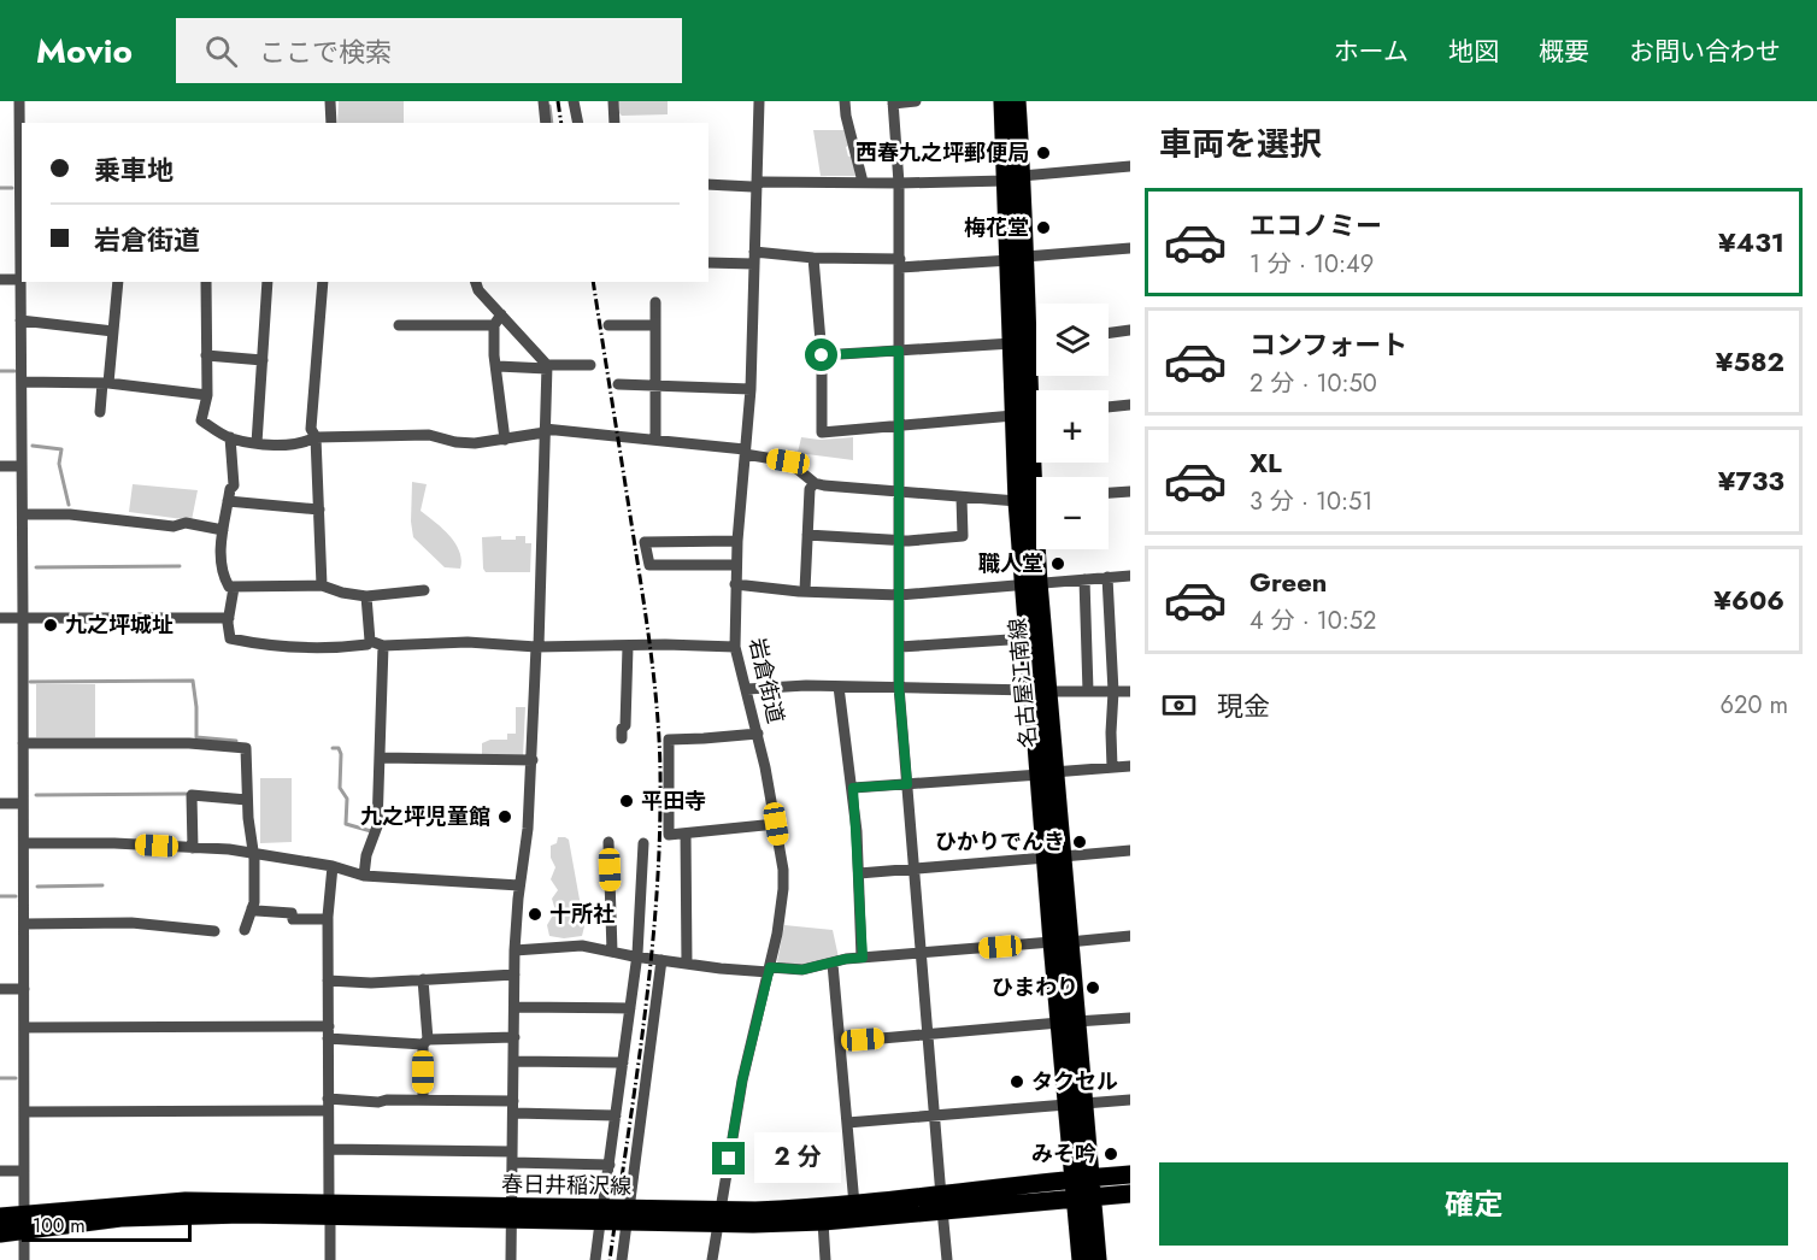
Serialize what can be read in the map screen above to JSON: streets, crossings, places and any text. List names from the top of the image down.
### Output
{
  "streets": {
    "main road": ["名古屋江南線", "春日井稲沢線"],
    "street": ["岩倉街道"]
  },
  "crossings": [
    ["岩倉街道", "春日井稲沢線"],
    ["名古屋江南線", "春日井稲沢線"]
  ],
  "places": [
    "西春九之坪郵便局",
    "梅花堂",
    "職人堂",
    "九之坪城址",
    "平田寺",
    "九之坪児童館",
    "ひかりでんき",
    "十所社",
    "ひまわり",
    "タクセル",
    "みそ吟"
  ],
  "scale_bar": "100 m",
  "page": {
    "header": "Movio",
    "search": "ここで検索",
    "nav": [
      "ホーム",
      "地図",
      "概要",
      "お問い合わせ"
    ],
    "heading": "車両を選択",
    "banner": ["乗車地", "岩倉街道"],
    "list": [
      {
        "name": "エコノミー",
        "note": "1 分 · 10:49",
        "value": "¥431"
      },
      {
        "name": "コンフォート",
        "note": "2 分 · 10:50",
        "value": "¥582"
      },
      {
        "name": "XL",
        "note": "3 分 · 10:51",
        "value": "¥733"
      },
      {
        "name": "Green",
        "note": "4 分 · 10:52",
        "value": "¥606"
      }
    ],
    "map_buttons": ["+", "−"],
    "pay": ["現金", "620 m"],
    "bubble": "2 分",
    "buttons": "確定",
    "scale": "100 m"
  }
}
